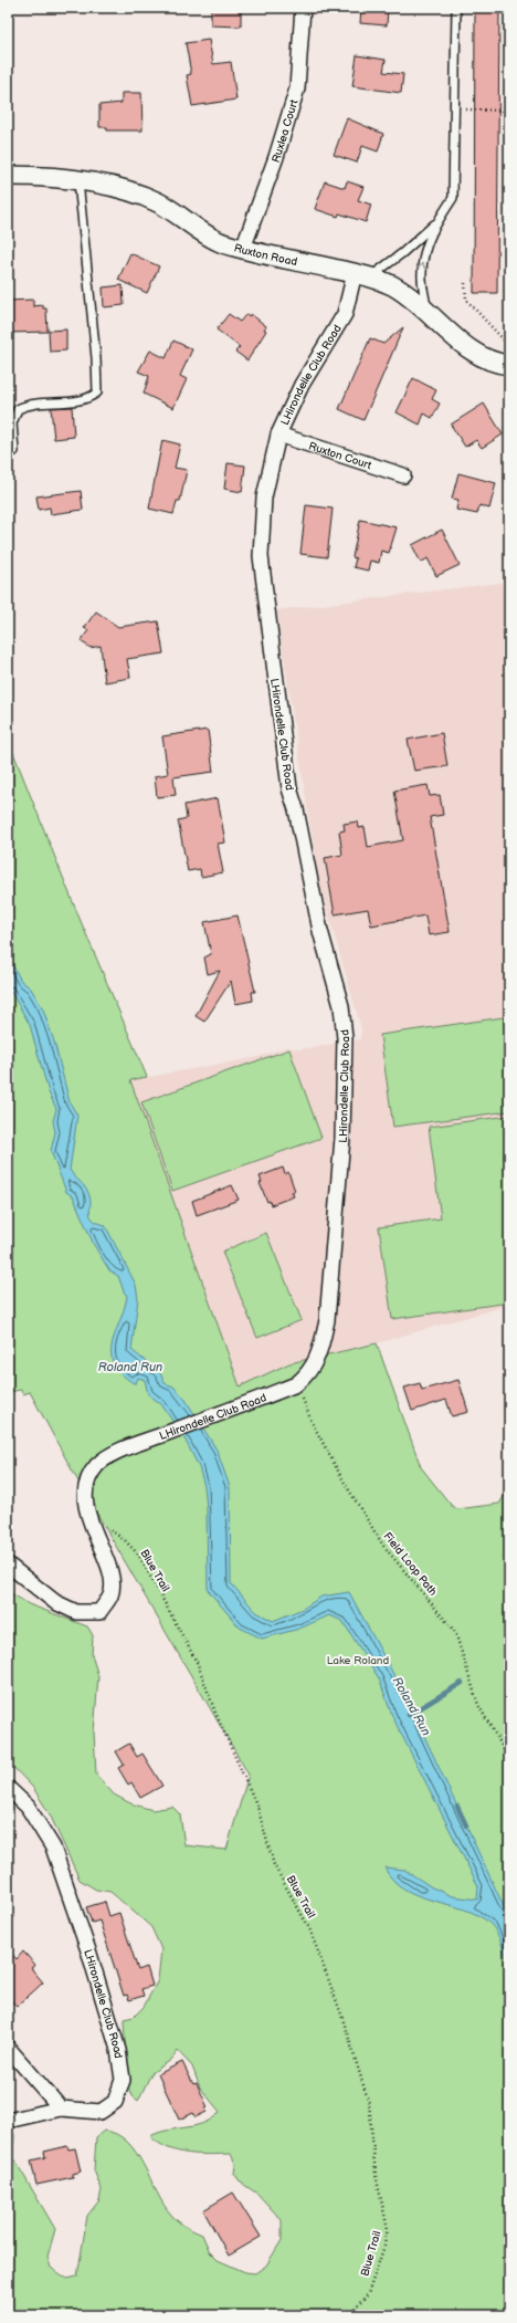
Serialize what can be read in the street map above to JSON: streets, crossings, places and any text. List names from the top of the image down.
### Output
{
  "streets": {
    "street": [
      "Ruxlea Court",
      "Ruxton Road",
      "LHirondelle Club Road",
      "Ruxton Court"
    ],
    "path": ["Field Loop Path", "Blue Trail"]
  },
  "crossings": [
    ["Ruxlea Court", "Ruxton Road"],
    ["Ruxton Road", "LHirondelle Club Road"],
    ["LHirondelle Club Road", "Ruxton Court"],
    ["LHirondelle Club Road", "Field Loop Path"],
    ["LHirondelle Club Road", "Blue Trail"]
  ],
  "water": ["Roland Run"],
  "parks": ["Lake Roland"]
}
